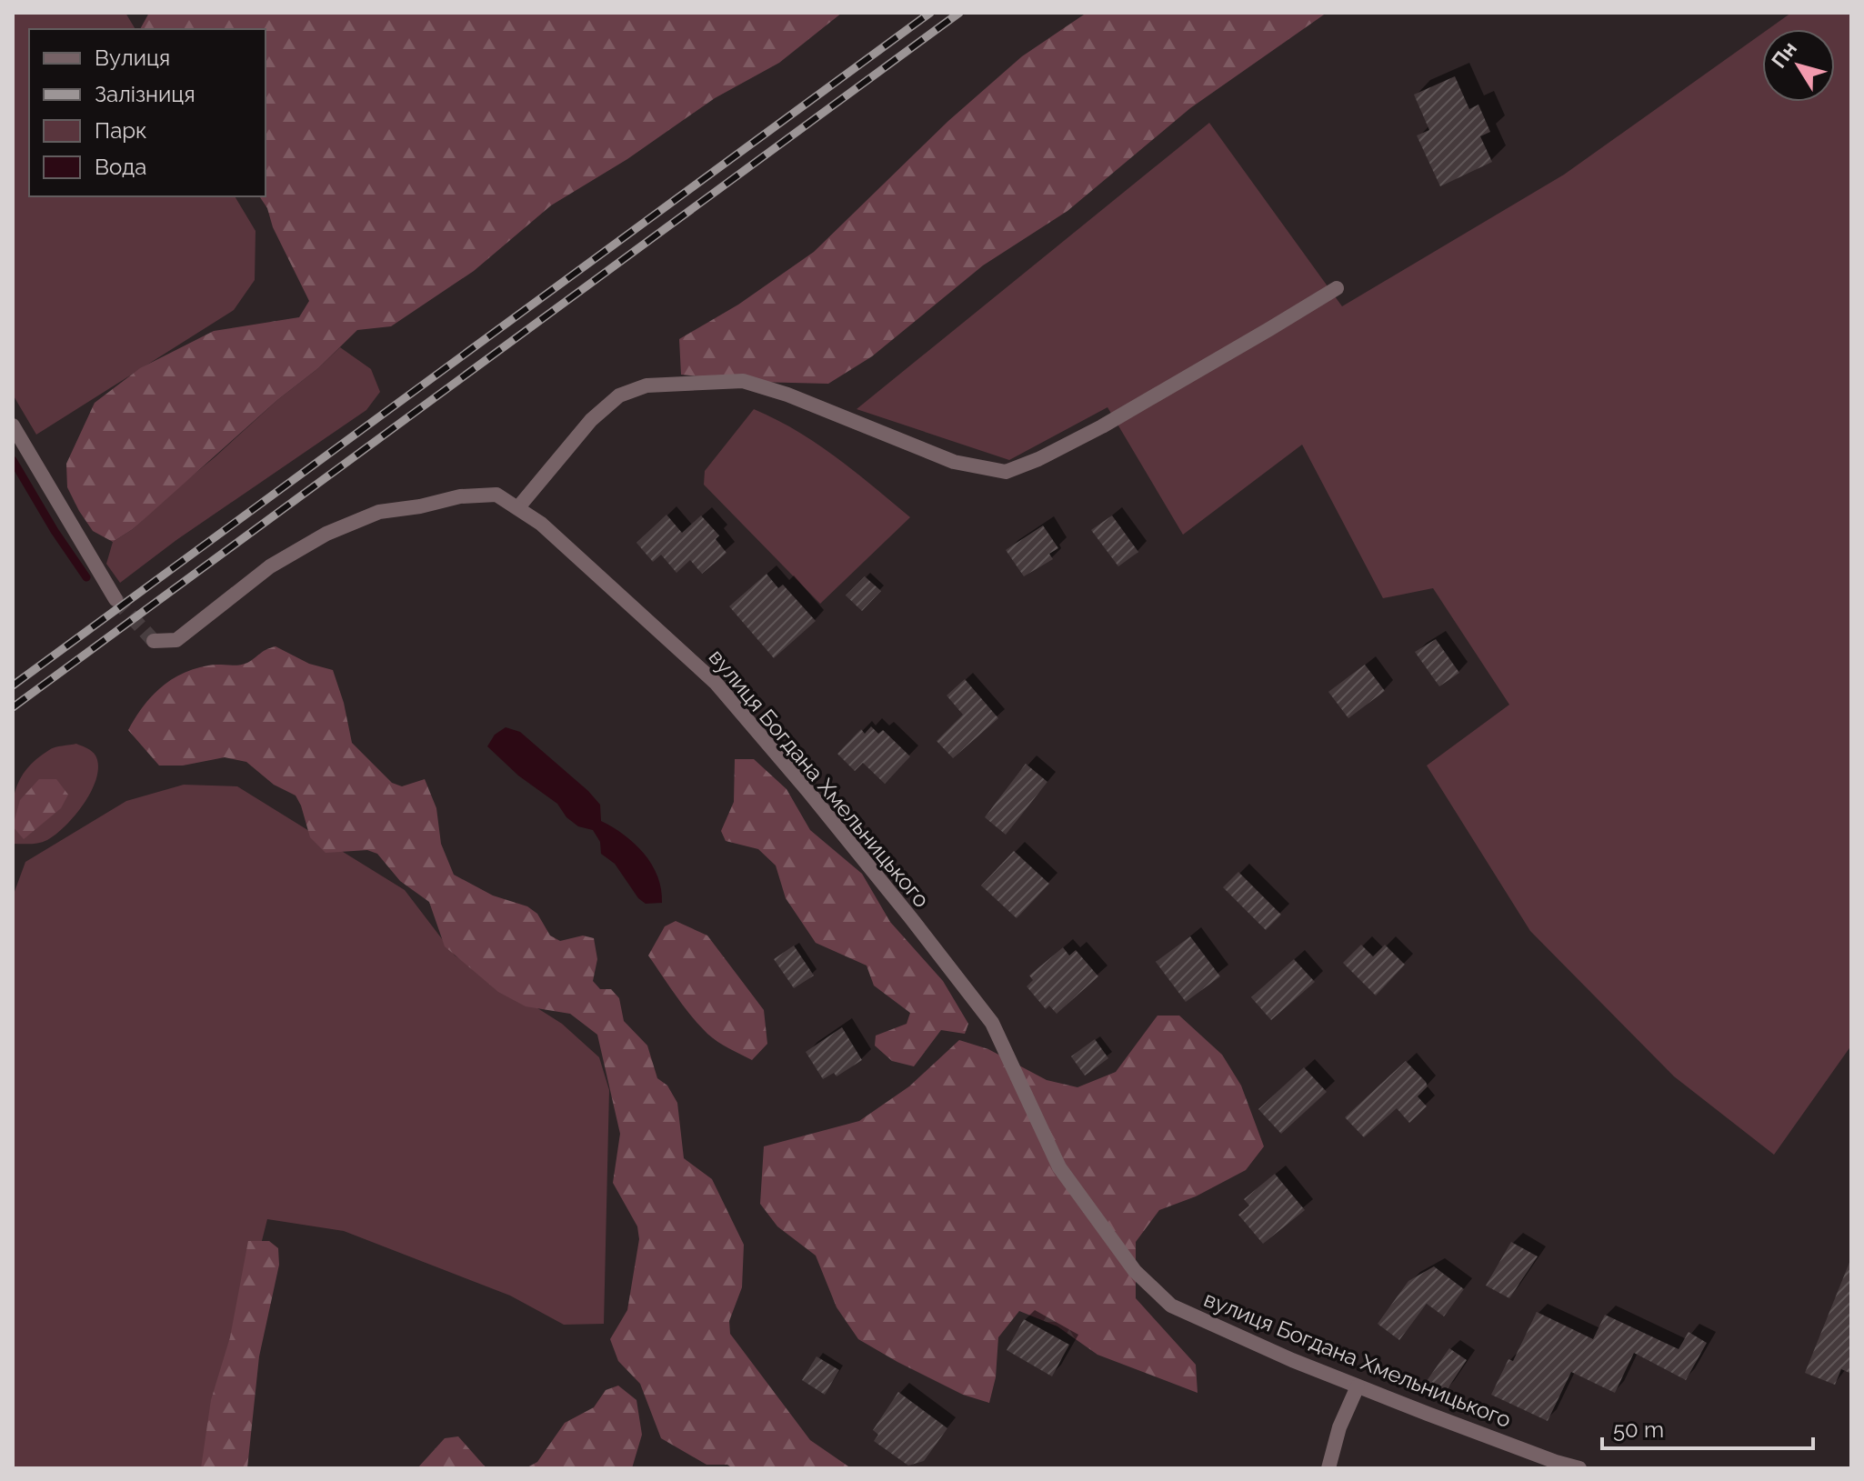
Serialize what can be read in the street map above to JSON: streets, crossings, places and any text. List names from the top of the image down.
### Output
{
  "streets": {
    "street": ["вулиця Богдана Хмельницького"]
  },
  "legend": [
    "Вулиця",
    "Залізниця",
    "Парк",
    "Вода"
  ],
  "scale_bar": "50 m",
  "north": "top left"
}
